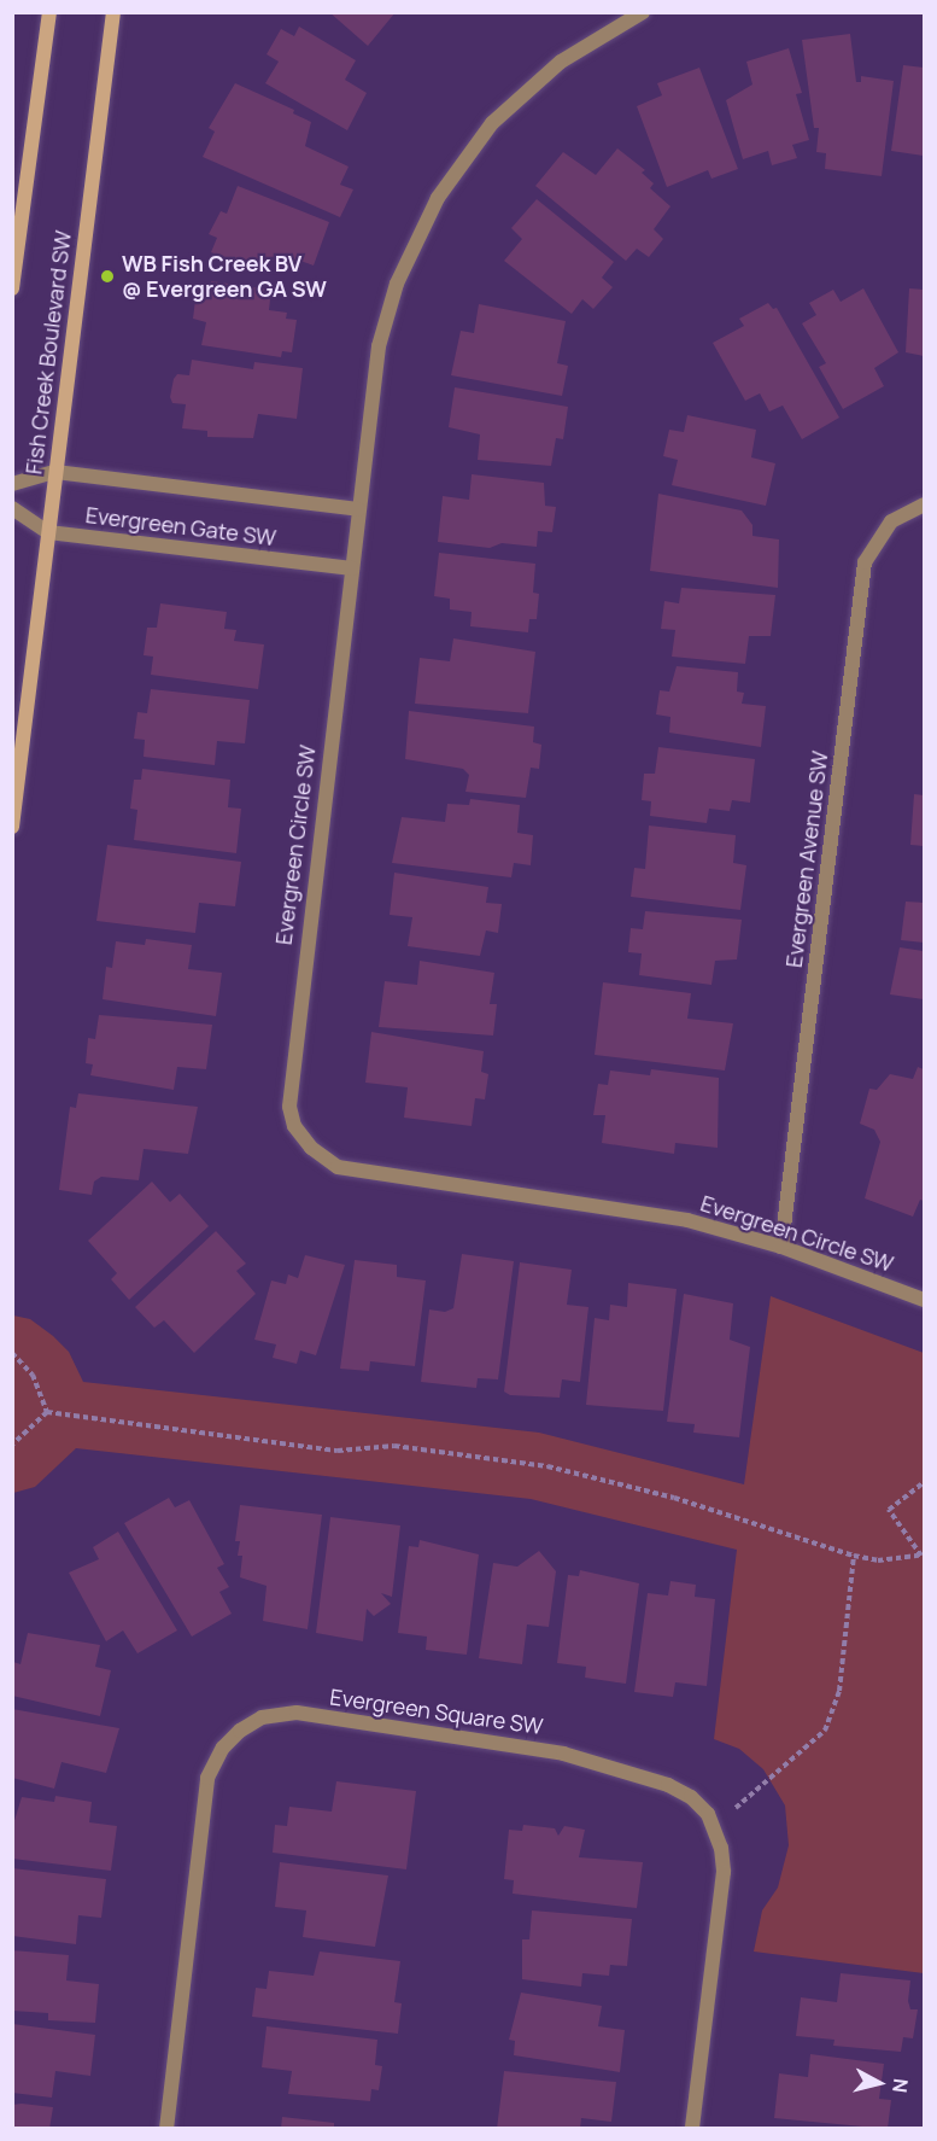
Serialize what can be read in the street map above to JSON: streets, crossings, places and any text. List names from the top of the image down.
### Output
{
  "streets": {
    "main road": ["Fish Creek Boulevard SW"],
    "street": [
      "Evergreen Gate SW",
      "Evergreen Circle SW",
      "Evergreen Avenue SW",
      "Evergreen Square SW"
    ]
  },
  "crossings": [
    ["Fish Creek Boulevard SW", "Evergreen Gate SW"],
    ["Evergreen Gate SW", "Evergreen Circle SW"],
    ["Evergreen Circle SW", "Evergreen Avenue SW"]
  ],
  "places": ["WB Fish Creek BV @ Evergreen GA SW"],
  "north": "right"
}
